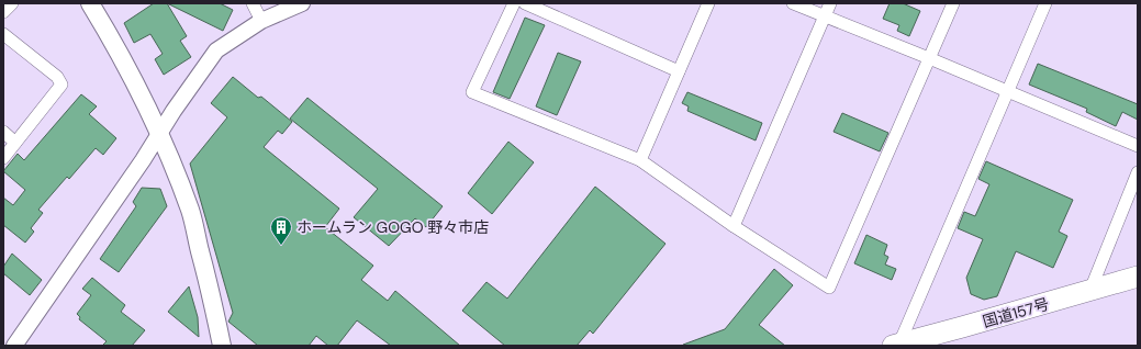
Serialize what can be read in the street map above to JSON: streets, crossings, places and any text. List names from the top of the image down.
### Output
{
  "streets": {
    "highway": ["国道157号"]
  },
  "places": {
    "building": ["ホームラン GOGO 野々市店"]
  }
}
